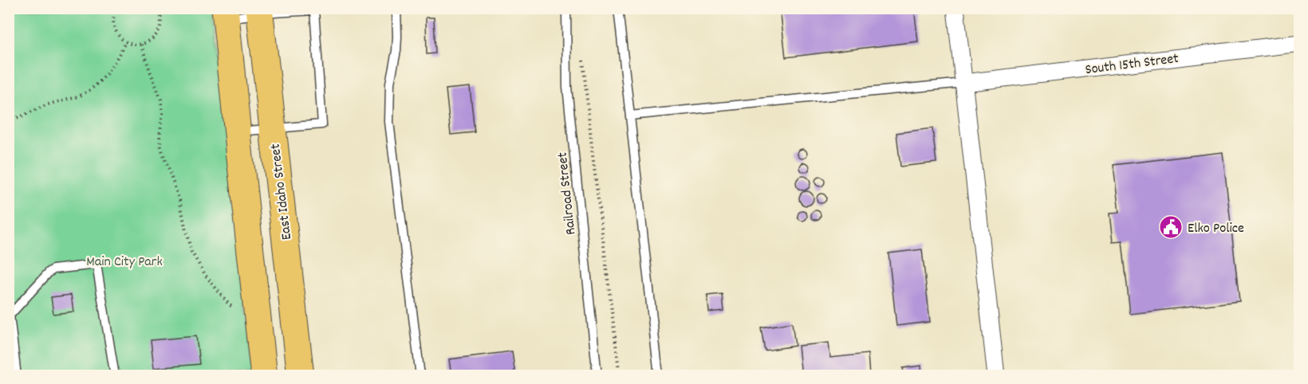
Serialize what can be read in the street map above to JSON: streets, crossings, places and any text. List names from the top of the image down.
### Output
{
  "streets": {
    "main road": ["East Idaho Street"],
    "street": ["South 15th Street"],
    "lane": ["Railroad Street"]
  },
  "parks": ["Main City Park"],
  "places": {
    "public building": ["Elko Police"]
  }
}
